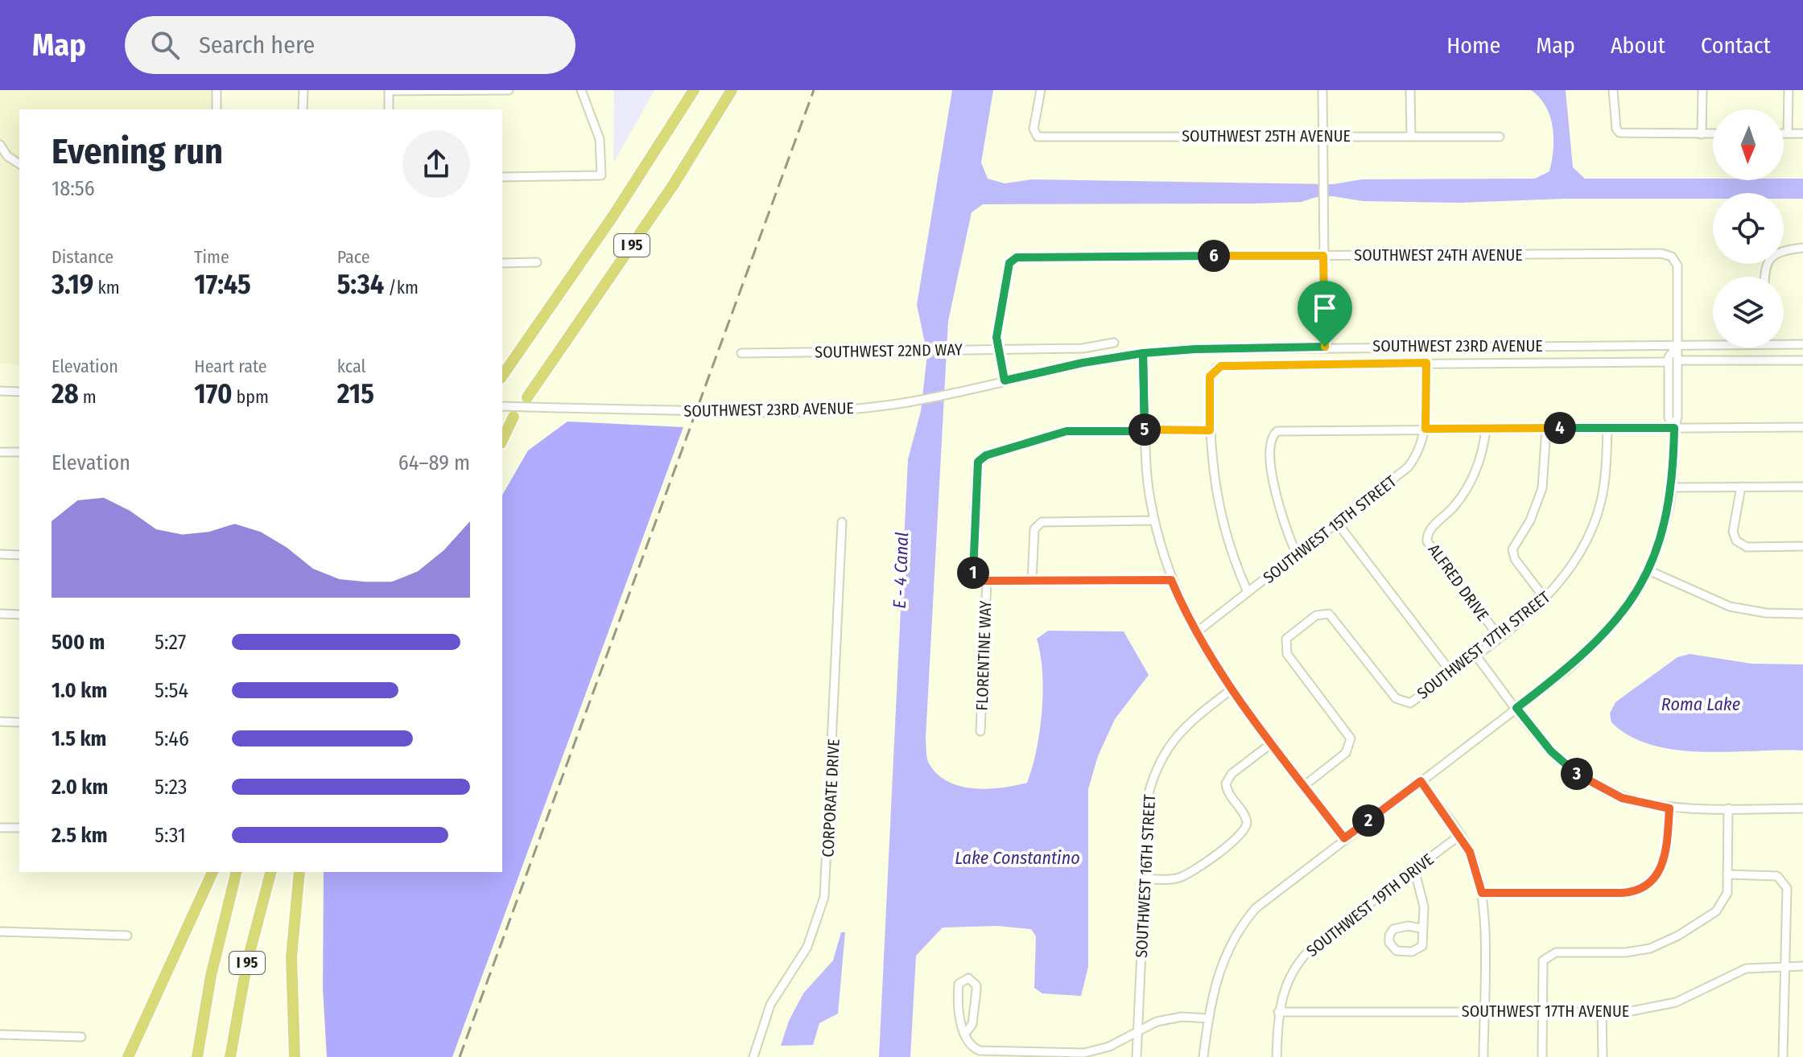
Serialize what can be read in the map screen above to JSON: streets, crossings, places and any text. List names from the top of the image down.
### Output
{
  "streets": {
    "highway": ["I 95"],
    "street": [
      "SOUTHWEST 25TH AVENUE",
      "SOUTHWEST 24TH AVENUE",
      "SOUTHWEST 23RD AVENUE",
      "SOUTHWEST 22ND WAY",
      "SOUTHWEST 15TH STREET",
      "ALFRED DRIVE",
      "SOUTHWEST 17TH STREET",
      "FLORENTINE WAY",
      "CORPORATE DRIVE",
      "SOUTHWEST 16TH STREET",
      "SOUTHWEST 19TH DRIVE",
      "SOUTHWEST 17TH AVENUE"
    ]
  },
  "crossings": [
    ["SOUTHWEST 24TH AVENUE", "SOUTHWEST 23RD AVENUE"],
    ["SOUTHWEST 24TH AVENUE", "SOUTHWEST 22ND WAY"],
    ["ALFRED DRIVE", "SOUTHWEST 17TH STREET"],
    ["SOUTHWEST 19TH DRIVE", "SOUTHWEST 17TH AVENUE"]
  ],
  "water": ["E - 4 Canal", "Roma Lake", "Lake Constantino"],
  "north": "bottom",
  "page": {
    "header": "Map",
    "search": "Search here",
    "nav": [
      "Home",
      "Map",
      "About",
      "Contact"
    ],
    "heading": ["Evening run", "18:56"],
    "stats": [
      ["Distance", "3.19 km"],
      ["Time", "17:45"],
      ["Pace", "5:34 /km"],
      ["Elevation", "28 m"],
      ["Heart rate", "170 bpm"],
      ["kcal", "215"]
    ],
    "pins": [
      "6",
      "4",
      "5",
      "1",
      "3",
      "2"
    ],
    "chart": ["Elevation", "64–89 m"],
    "list": [
      {
        "name": "500 m",
        "note": "5:27"
      },
      {
        "name": "1.0 km",
        "note": "5:54"
      },
      {
        "name": "1.5 km",
        "note": "5:46"
      },
      {
        "name": "2.0 km",
        "note": "5:23"
      },
      {
        "name": "2.5 km",
        "note": "5:31"
      }
    ]
  }
}
